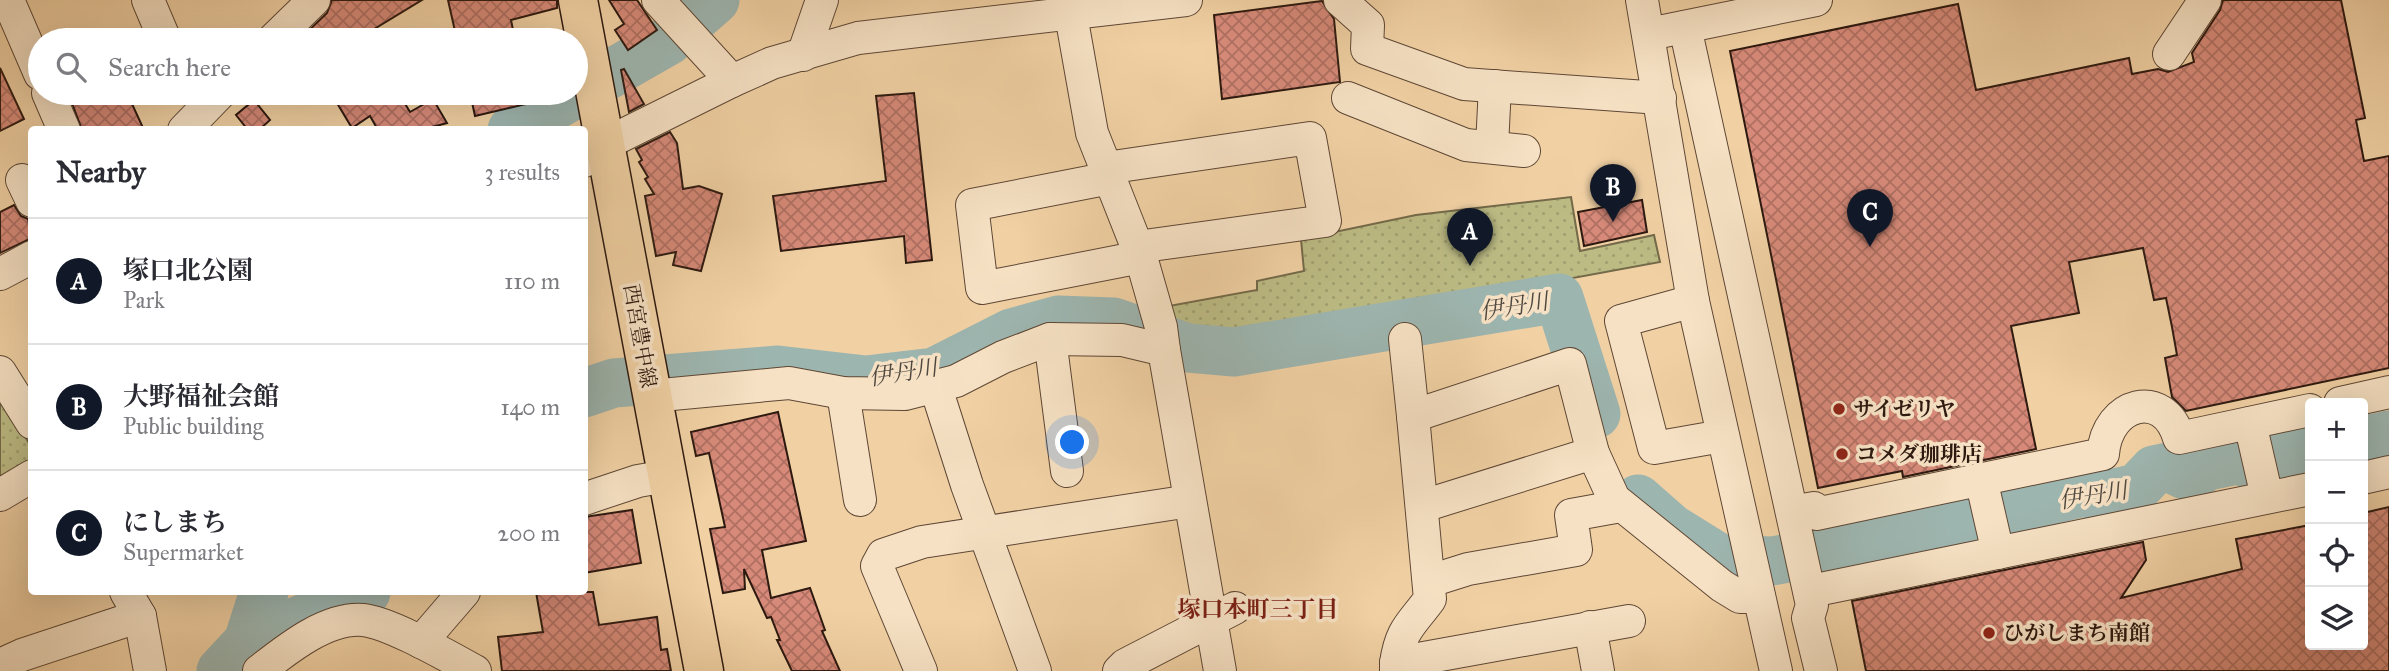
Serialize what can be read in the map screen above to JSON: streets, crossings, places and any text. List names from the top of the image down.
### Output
{
  "streets": {
    "main road": ["西宮豊中線"]
  },
  "districts": ["塚口本町三丁目"],
  "water": ["伊丹川"],
  "places": ["サイゼリヤ", "コメダ珈琲店", "ひがしまち南館"],
  "page": {
    "search": "Search here",
    "heading": ["Nearby", "3 results"],
    "pins": ["B", "C", "A"],
    "list": [
      {
        "mark": "A",
        "name": "塚口北公園",
        "note": "Park",
        "value": "110 m"
      },
      {
        "mark": "B",
        "name": "大野福祉会館",
        "note": "Public building",
        "value": "140 m"
      },
      {
        "mark": "C",
        "name": "にしまち",
        "note": "Supermarket",
        "value": "200 m"
      }
    ],
    "map_buttons": ["+", "−"]
  }
}
